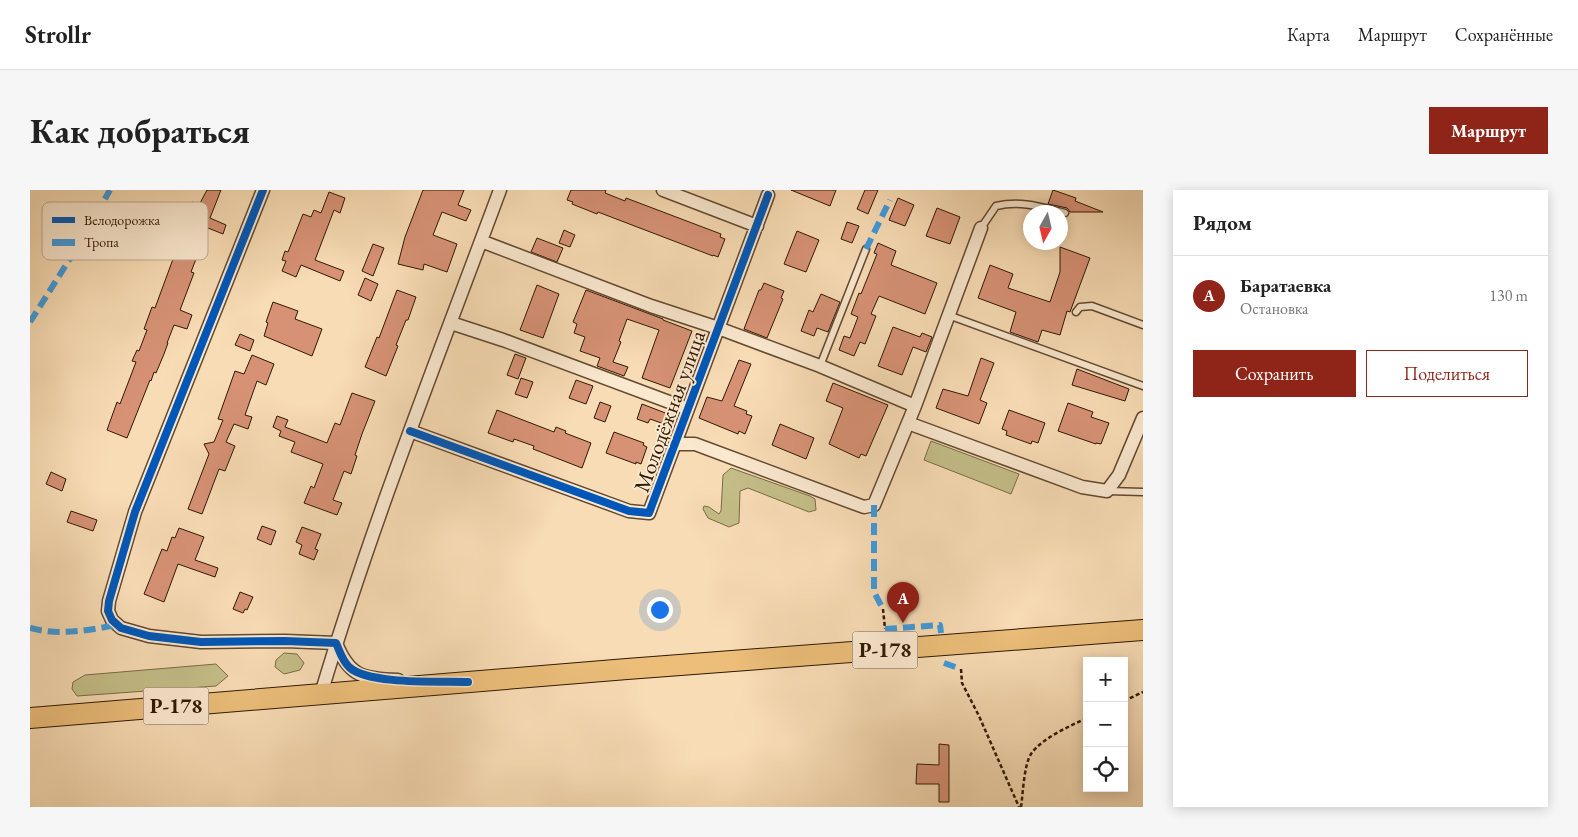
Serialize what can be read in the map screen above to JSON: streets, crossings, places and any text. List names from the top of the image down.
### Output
{
  "streets": {
    "highway": ["Р-178"],
    "street": ["Молодёжная улица"]
  },
  "legend": ["Велодорожка", "Тропа"],
  "north": "bottom",
  "page": {
    "header": "Strollr",
    "nav": ["Карта", "Маршрут", "Сохранённые"],
    "buttons": [
      "Маршрут",
      ["Сохранить", "Поделиться"]
    ],
    "title": "Как добраться",
    "heading": "Рядом",
    "list": [
      {
        "mark": "A",
        "name": "Баратаевка",
        "note": "Остановка",
        "value": "130 m"
      }
    ],
    "pins": "A",
    "map_buttons": ["+", "−"]
  }
}
